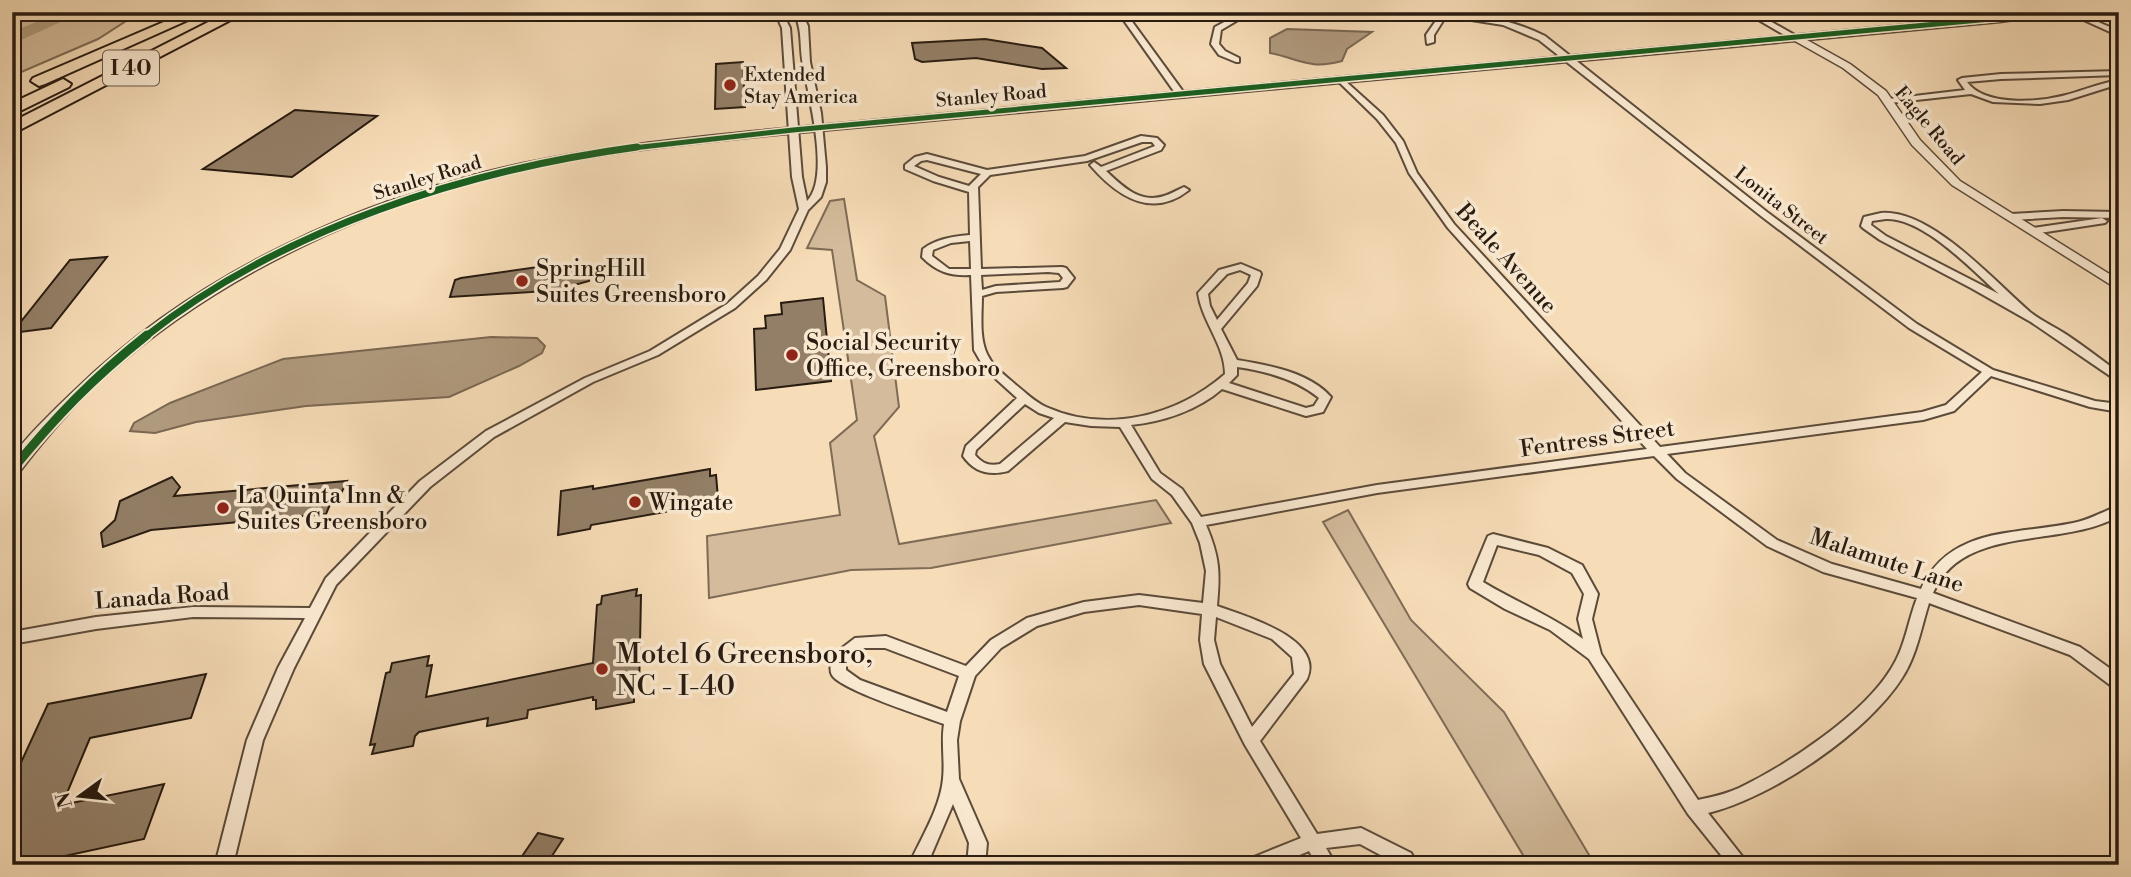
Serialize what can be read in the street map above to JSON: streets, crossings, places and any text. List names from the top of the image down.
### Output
{
  "streets": {
    "highway": ["I 40"],
    "street": [
      "Stanley Road",
      "Eagle Road",
      "Lonita Street",
      "Beale Avenue",
      "Fentress Street",
      "Malamute Lane",
      "Lanada Road"
    ]
  },
  "crossings": [
    ["Stanley Road", "Eagle Road"],
    ["Stanley Road", "Lonita Street"],
    ["Stanley Road", "Beale Avenue"],
    ["Lonita Street", "Fentress Street"],
    ["Beale Avenue", "Fentress Street"],
    ["Beale Avenue", "Malamute Lane"],
    ["Fentress Street", "Malamute Lane"]
  ],
  "places": [
    "Extended Stay America",
    "SpringHill Suites Greensboro",
    "Social Security Office, Greensboro",
    "Wingate",
    "La Quinta Inn & Suites Greensboro",
    "Motel 6 Greensboro, NC - I-40"
  ],
  "north": "left"
}
